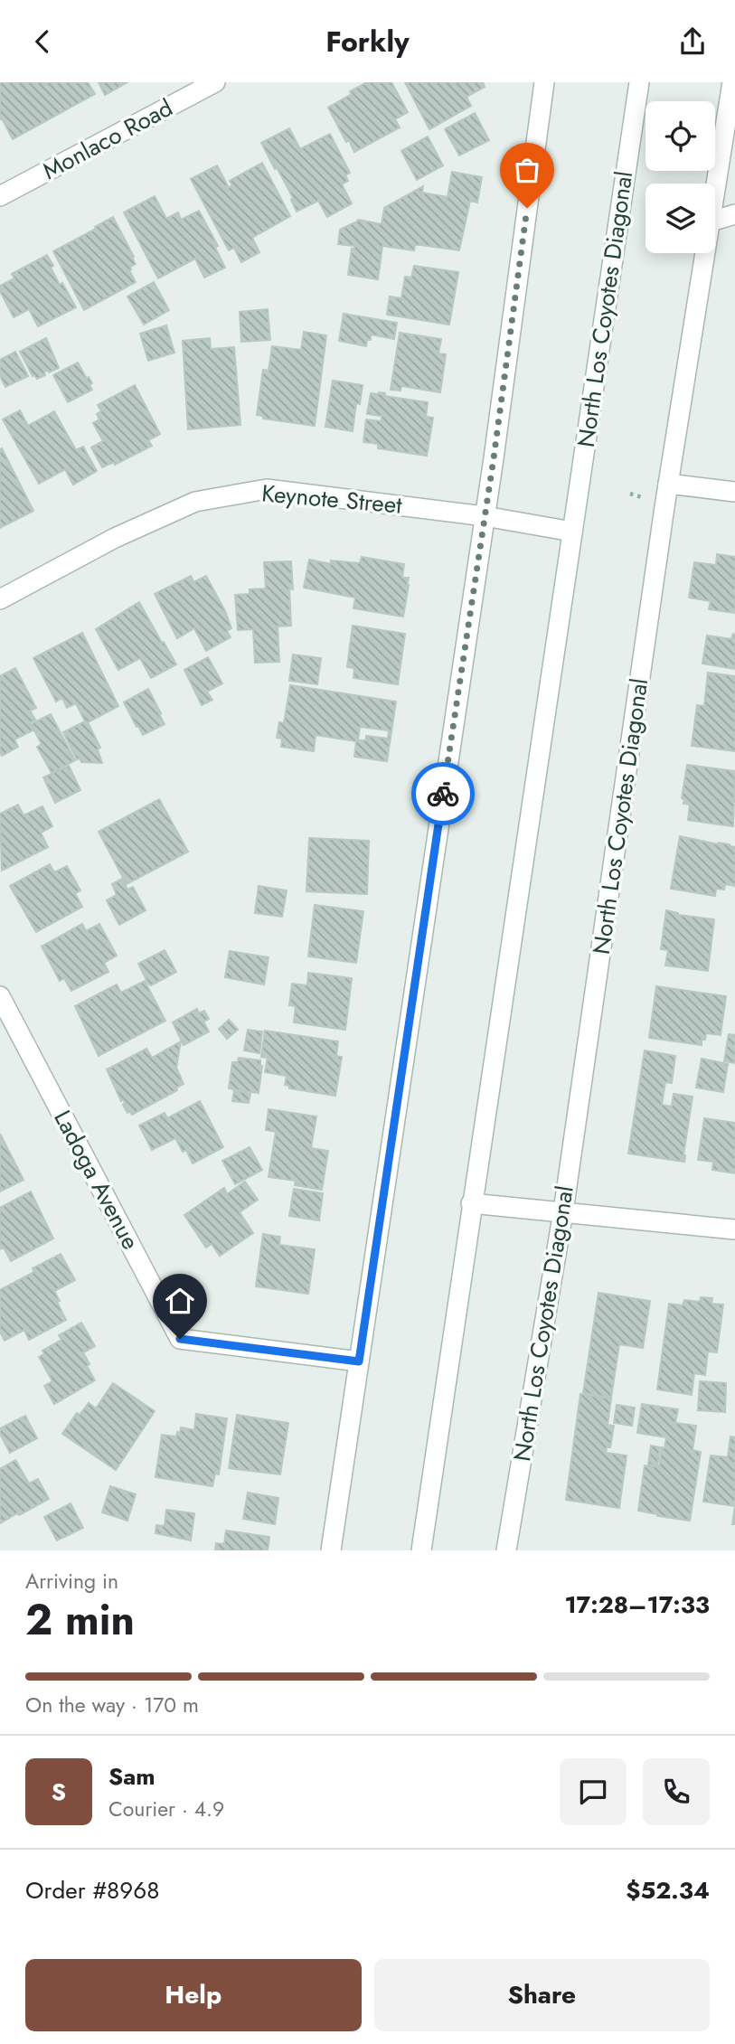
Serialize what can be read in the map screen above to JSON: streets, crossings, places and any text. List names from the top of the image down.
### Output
{
  "streets": {
    "street": [
      "Monlaco Road",
      "North Los Coyotes Diagonal",
      "Keynote Street",
      "Ladoga Avenue"
    ]
  },
  "crossings": [
    ["North Los Coyotes Diagonal", "Keynote Street"]
  ],
  "page": {
    "header": "Forkly",
    "heading": ["2 min", "Arriving in", "17:28–17:33"],
    "panel": [
      "Sam",
      "Courier · 4.9",
      "Order #8968",
      "$52.34"
    ],
    "bar": "On the way · 170 m",
    "round": "S",
    "buttons": ["Help", "Share"]
  }
}
